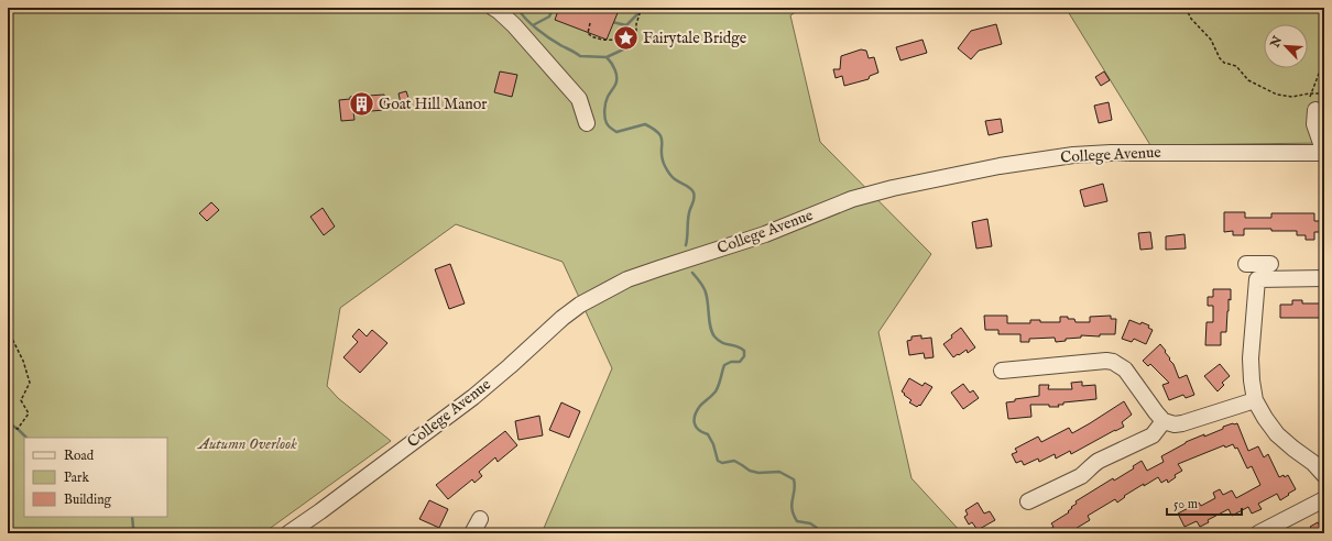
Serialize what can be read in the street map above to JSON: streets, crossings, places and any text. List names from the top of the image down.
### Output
{
  "streets": {
    "street": ["College Avenue"]
  },
  "parks": ["Autumn Overlook"],
  "places": {
    "place": ["Fairytale Bridge"],
    "building": ["Goat Hill Manor"]
  },
  "legend": ["Road", "Park", "Building"],
  "scale_bar": "50 m",
  "north": "top left"
}
